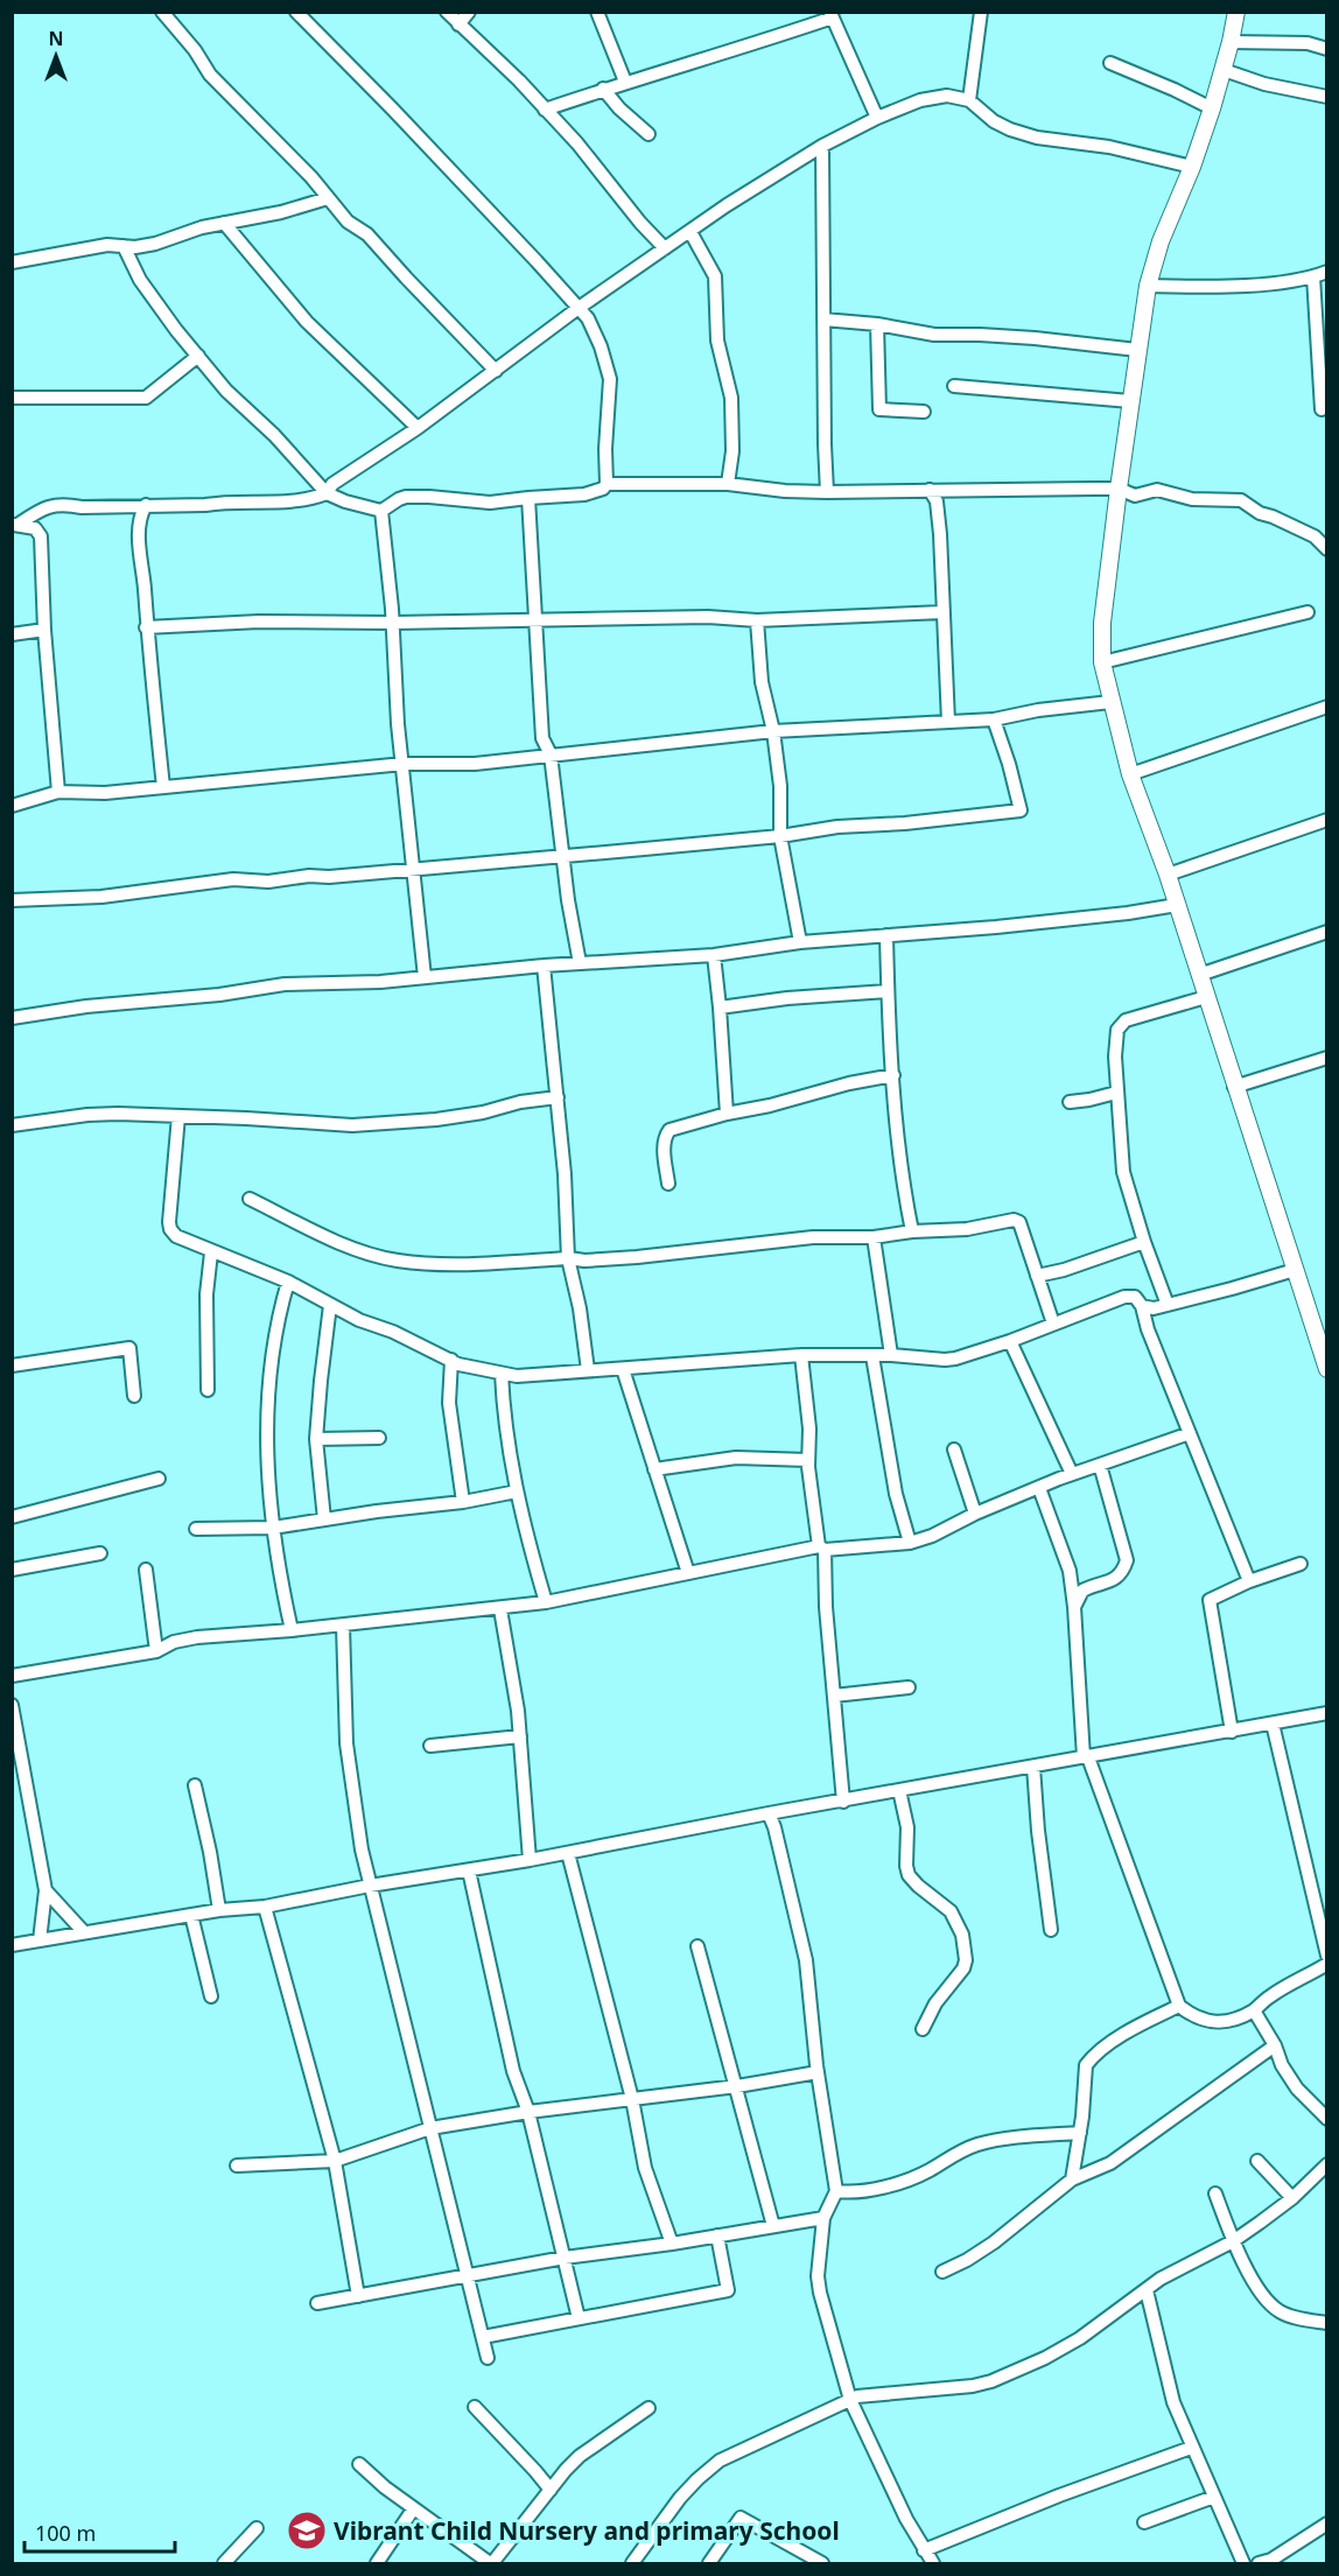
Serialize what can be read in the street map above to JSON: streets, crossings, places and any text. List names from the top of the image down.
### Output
{
  "places": {
    "school or university": ["Vibrant Child Nursery and primary School"]
  },
  "scale_bar": "100 m",
  "north": "top"
}
